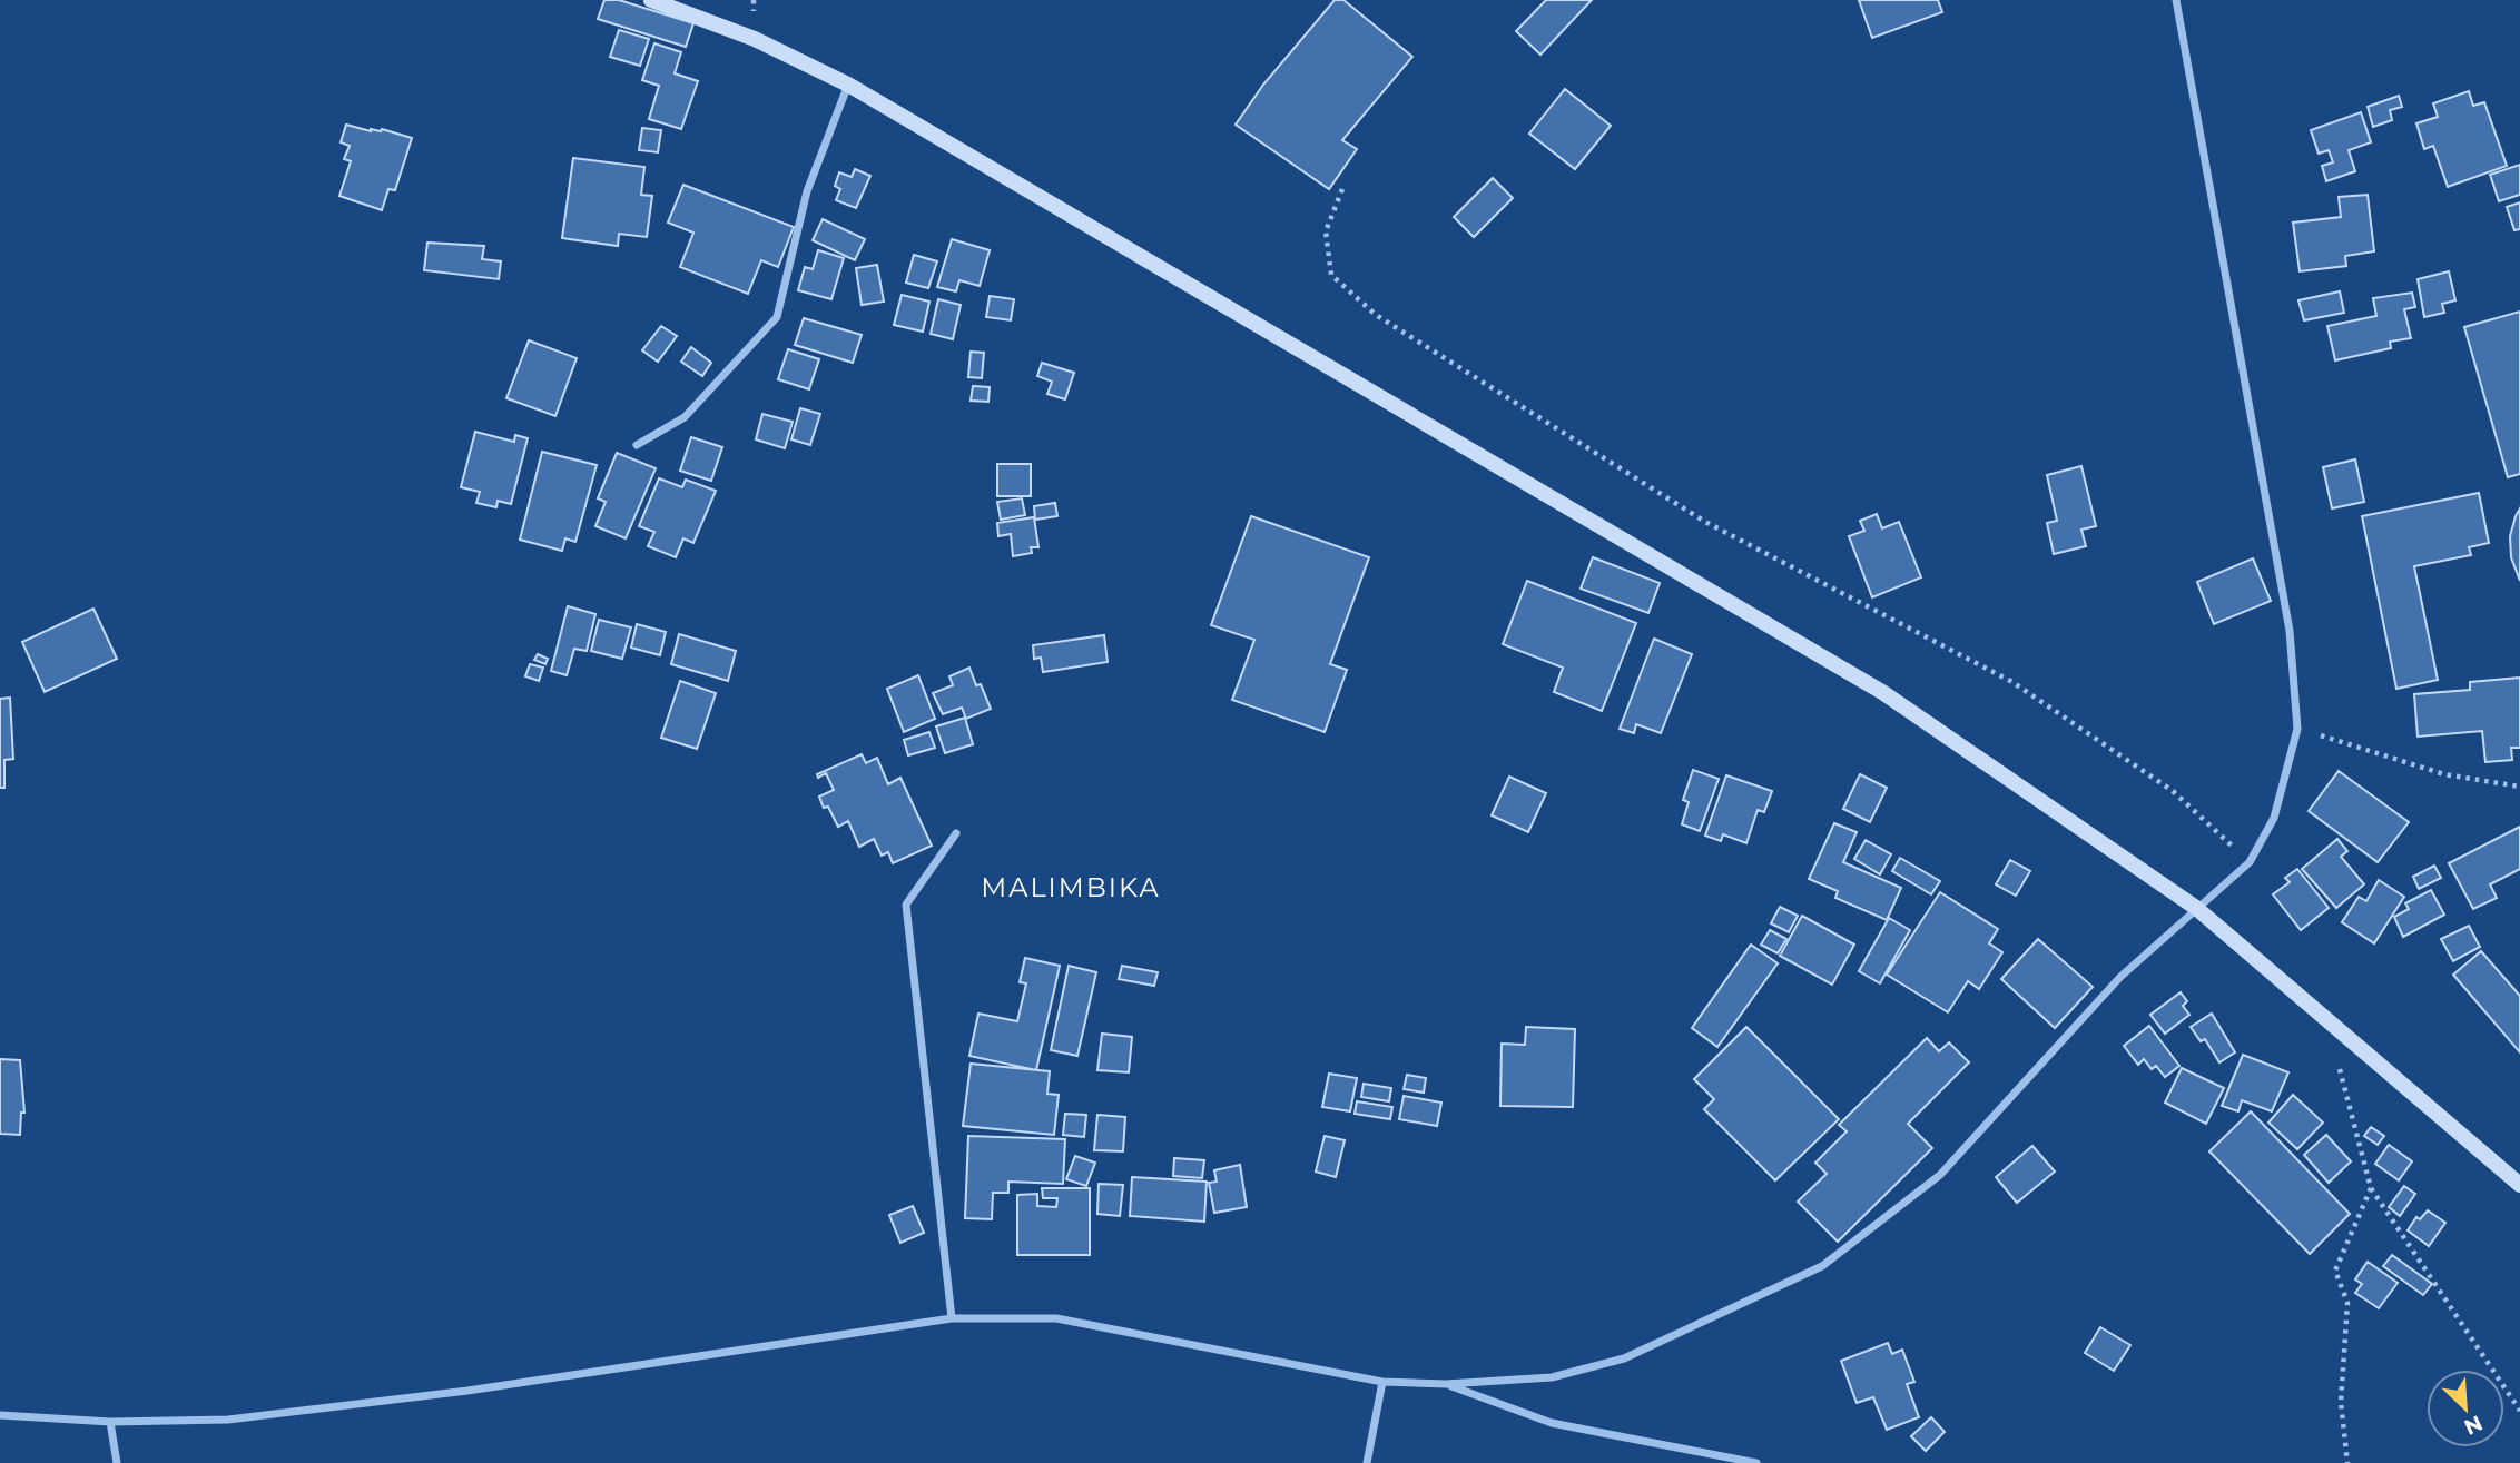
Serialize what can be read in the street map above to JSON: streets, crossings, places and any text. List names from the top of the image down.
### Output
{
  "districts": ["MALIMBIKA"],
  "north": "bottom right"
}
